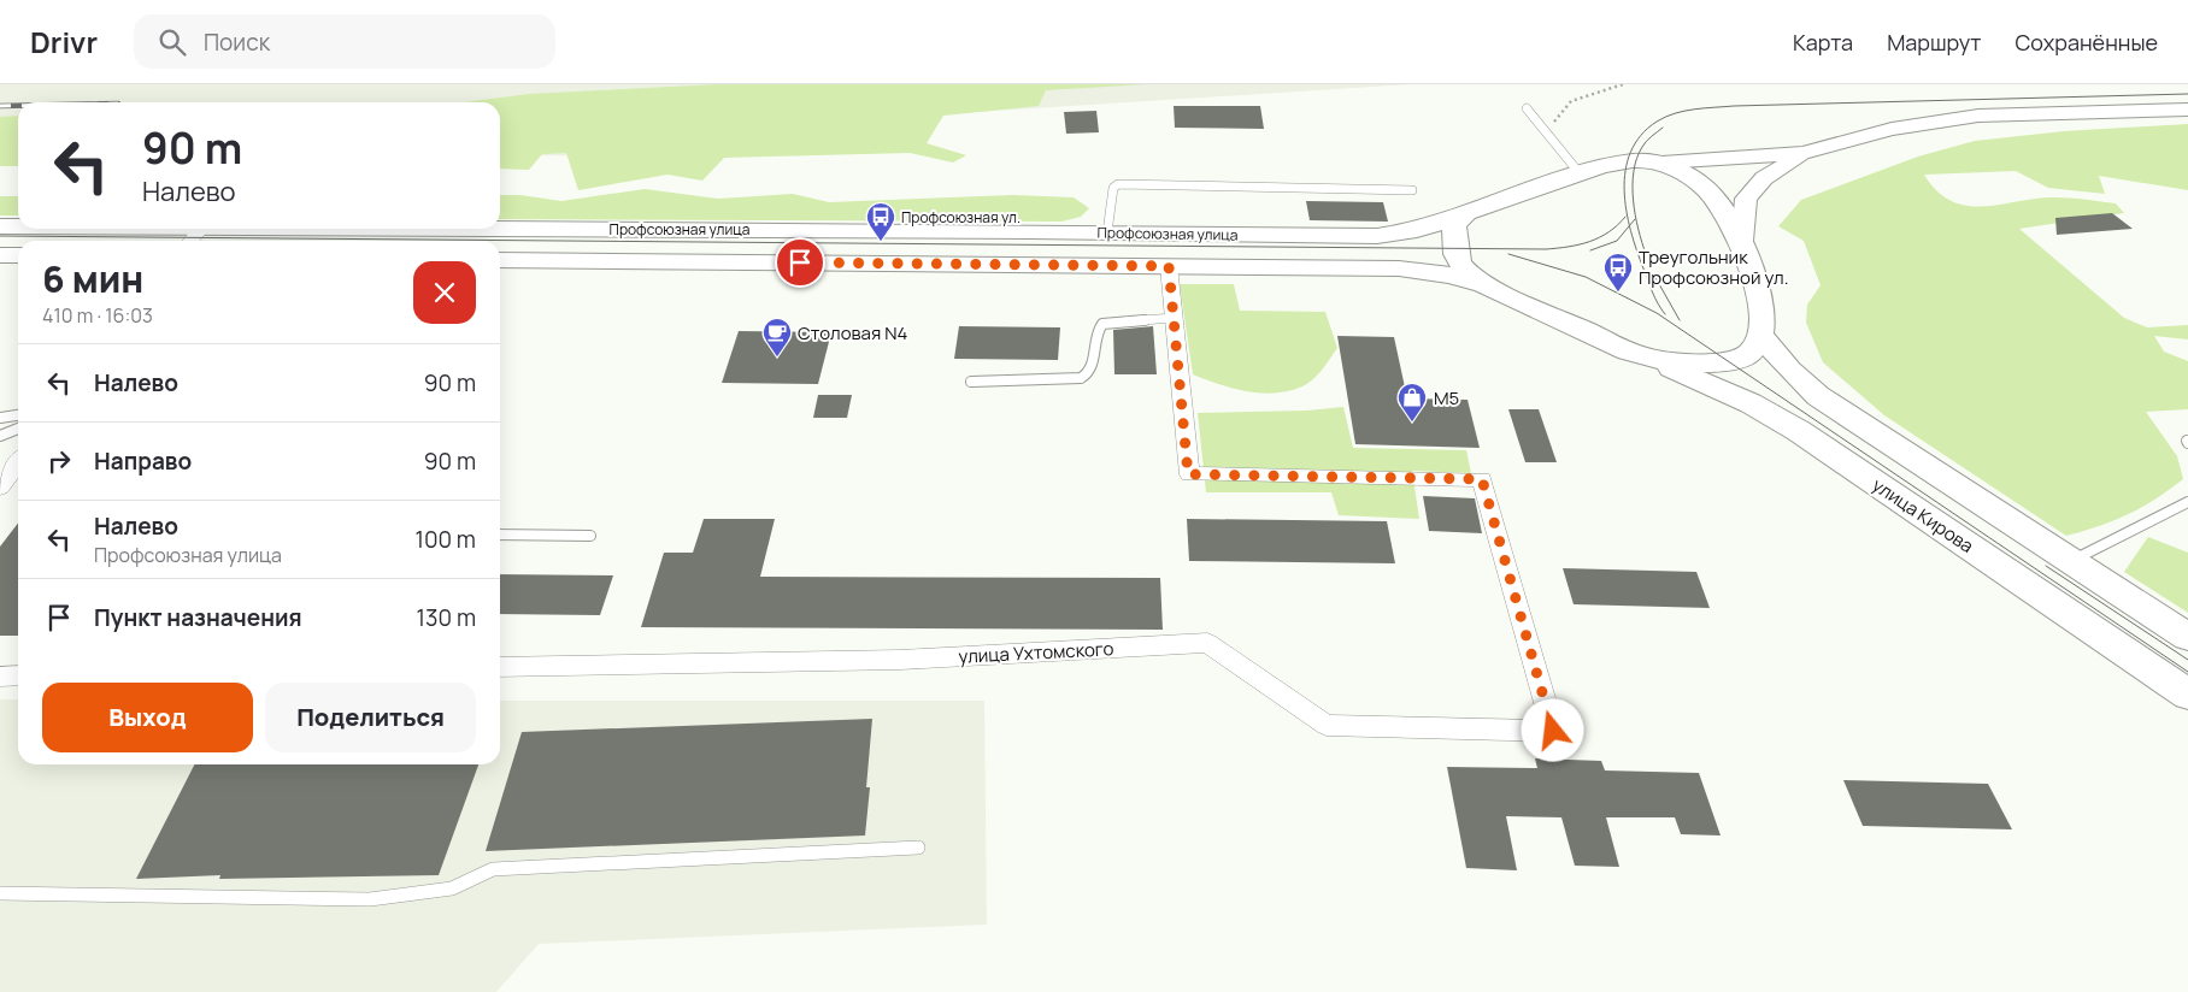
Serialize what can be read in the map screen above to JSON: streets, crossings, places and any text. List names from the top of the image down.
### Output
{
  "streets": {
    "main road": ["Профсоюзная улица", "улица Кирова"],
    "street": ["улица Ухтомского"]
  },
  "crossings": [
    ["Профсоюзная улица", "улица Кирова"]
  ],
  "places": {
    "bus stop": ["Профсоюзная ул.", "Треугольник Профсоюзной ул."],
    "cafe": ["Столовая N4"],
    "shop": ["М5"]
  },
  "page": {
    "header": "Drivr",
    "search": "Поиск",
    "nav": ["Карта", "Маршрут", "Сохранённые"],
    "turn": ["90 m", "Налево"],
    "heading": ["6 мин", "410 m · 16:03"],
    "list": [
      {
        "name": "Налево",
        "value": "90 m"
      },
      {
        "name": "Направо",
        "value": "90 m"
      },
      {
        "name": "Налево",
        "note": "Профсоюзная улица",
        "value": "100 m"
      },
      {
        "name": "Пункт назначения",
        "value": "130 m"
      }
    ],
    "buttons": ["Выход", "Поделиться"]
  }
}
